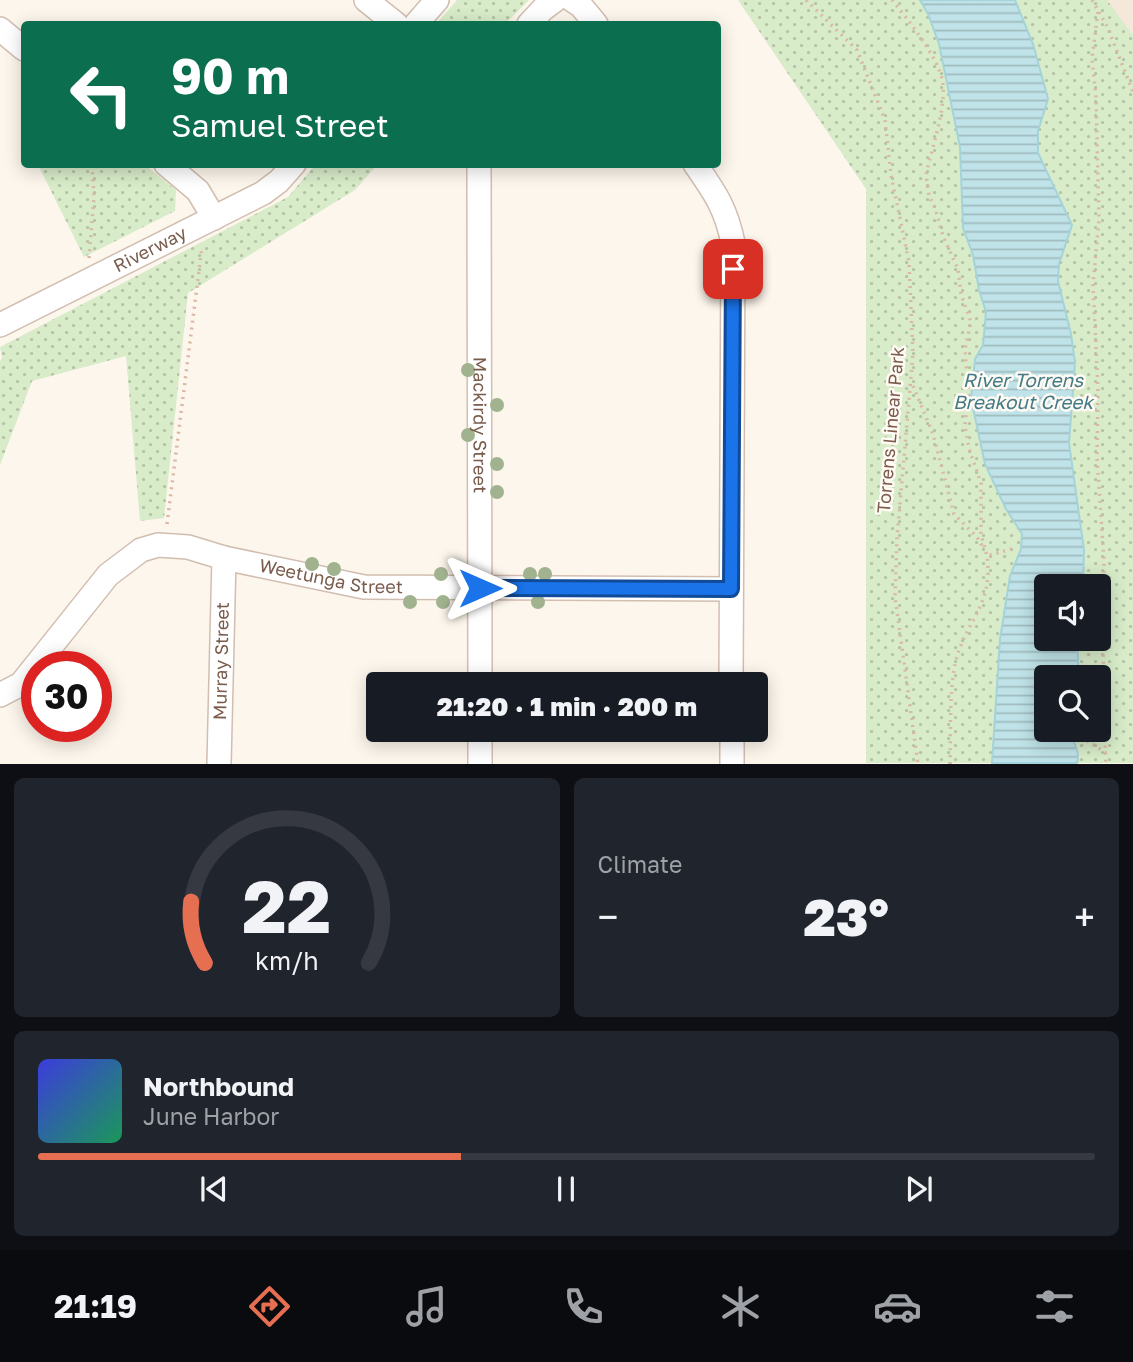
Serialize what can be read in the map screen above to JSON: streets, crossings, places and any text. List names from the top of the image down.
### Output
{
  "streets": {
    "street": [
      "Riverway",
      "Mackirdy Street",
      "Weetunga Street",
      "Murray Street"
    ],
    "path": ["Torrens Linear Park"]
  },
  "crossings": [
    ["Mackirdy Street", "Weetunga Street"],
    ["Weetunga Street", "Murray Street"]
  ],
  "water": ["River Torrens Breakout Creek"],
  "page": {
    "turn": ["90 m", "Samuel Street"],
    "limit": "30",
    "trip": "21:20 · 1 min · 200 m",
    "tile": "Climate",
    "heat": ["−", "23°", "+"],
    "song": ["Northbound", "June Harbor"],
    "tabs": "21:19",
    "gauge": ["22", "km/h"]
  }
}
